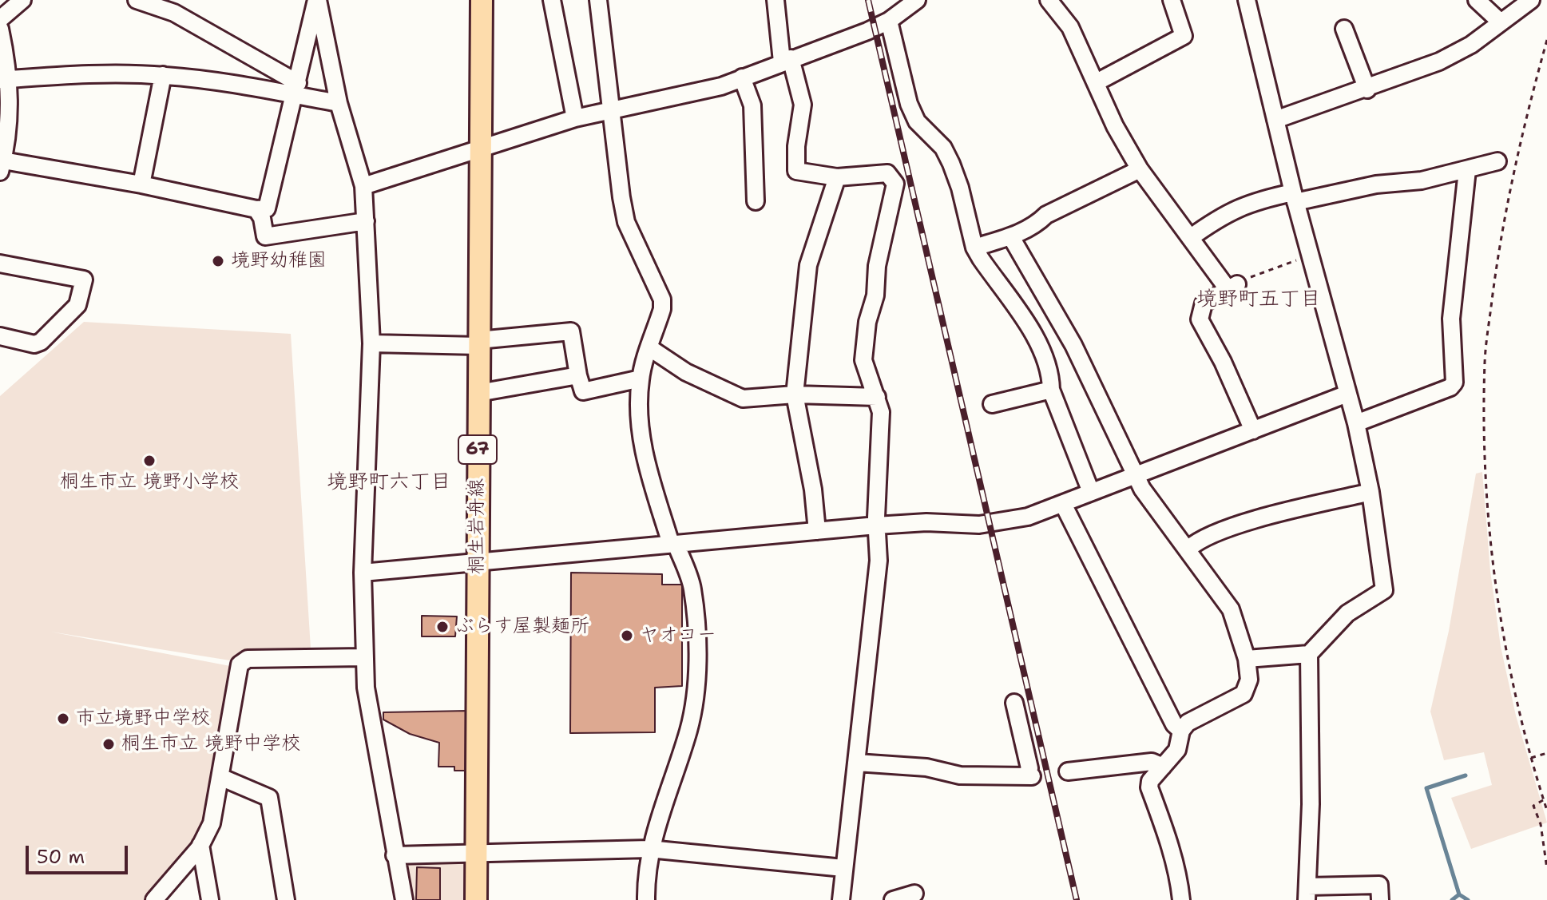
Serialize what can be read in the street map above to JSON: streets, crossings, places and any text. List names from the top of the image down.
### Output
{
  "streets": {
    "main road": ["67", "桐生岩舟線"]
  },
  "districts": ["境野町五丁目", "境野町六丁目"],
  "places": [
    "境野幼稚園",
    "桐生市立 境野小学校",
    "ぶらす屋製麺所",
    "ヤオコー",
    "市立境野中学校",
    "桐生市立 境野中学校"
  ],
  "scale_bar": "50 m"
}
